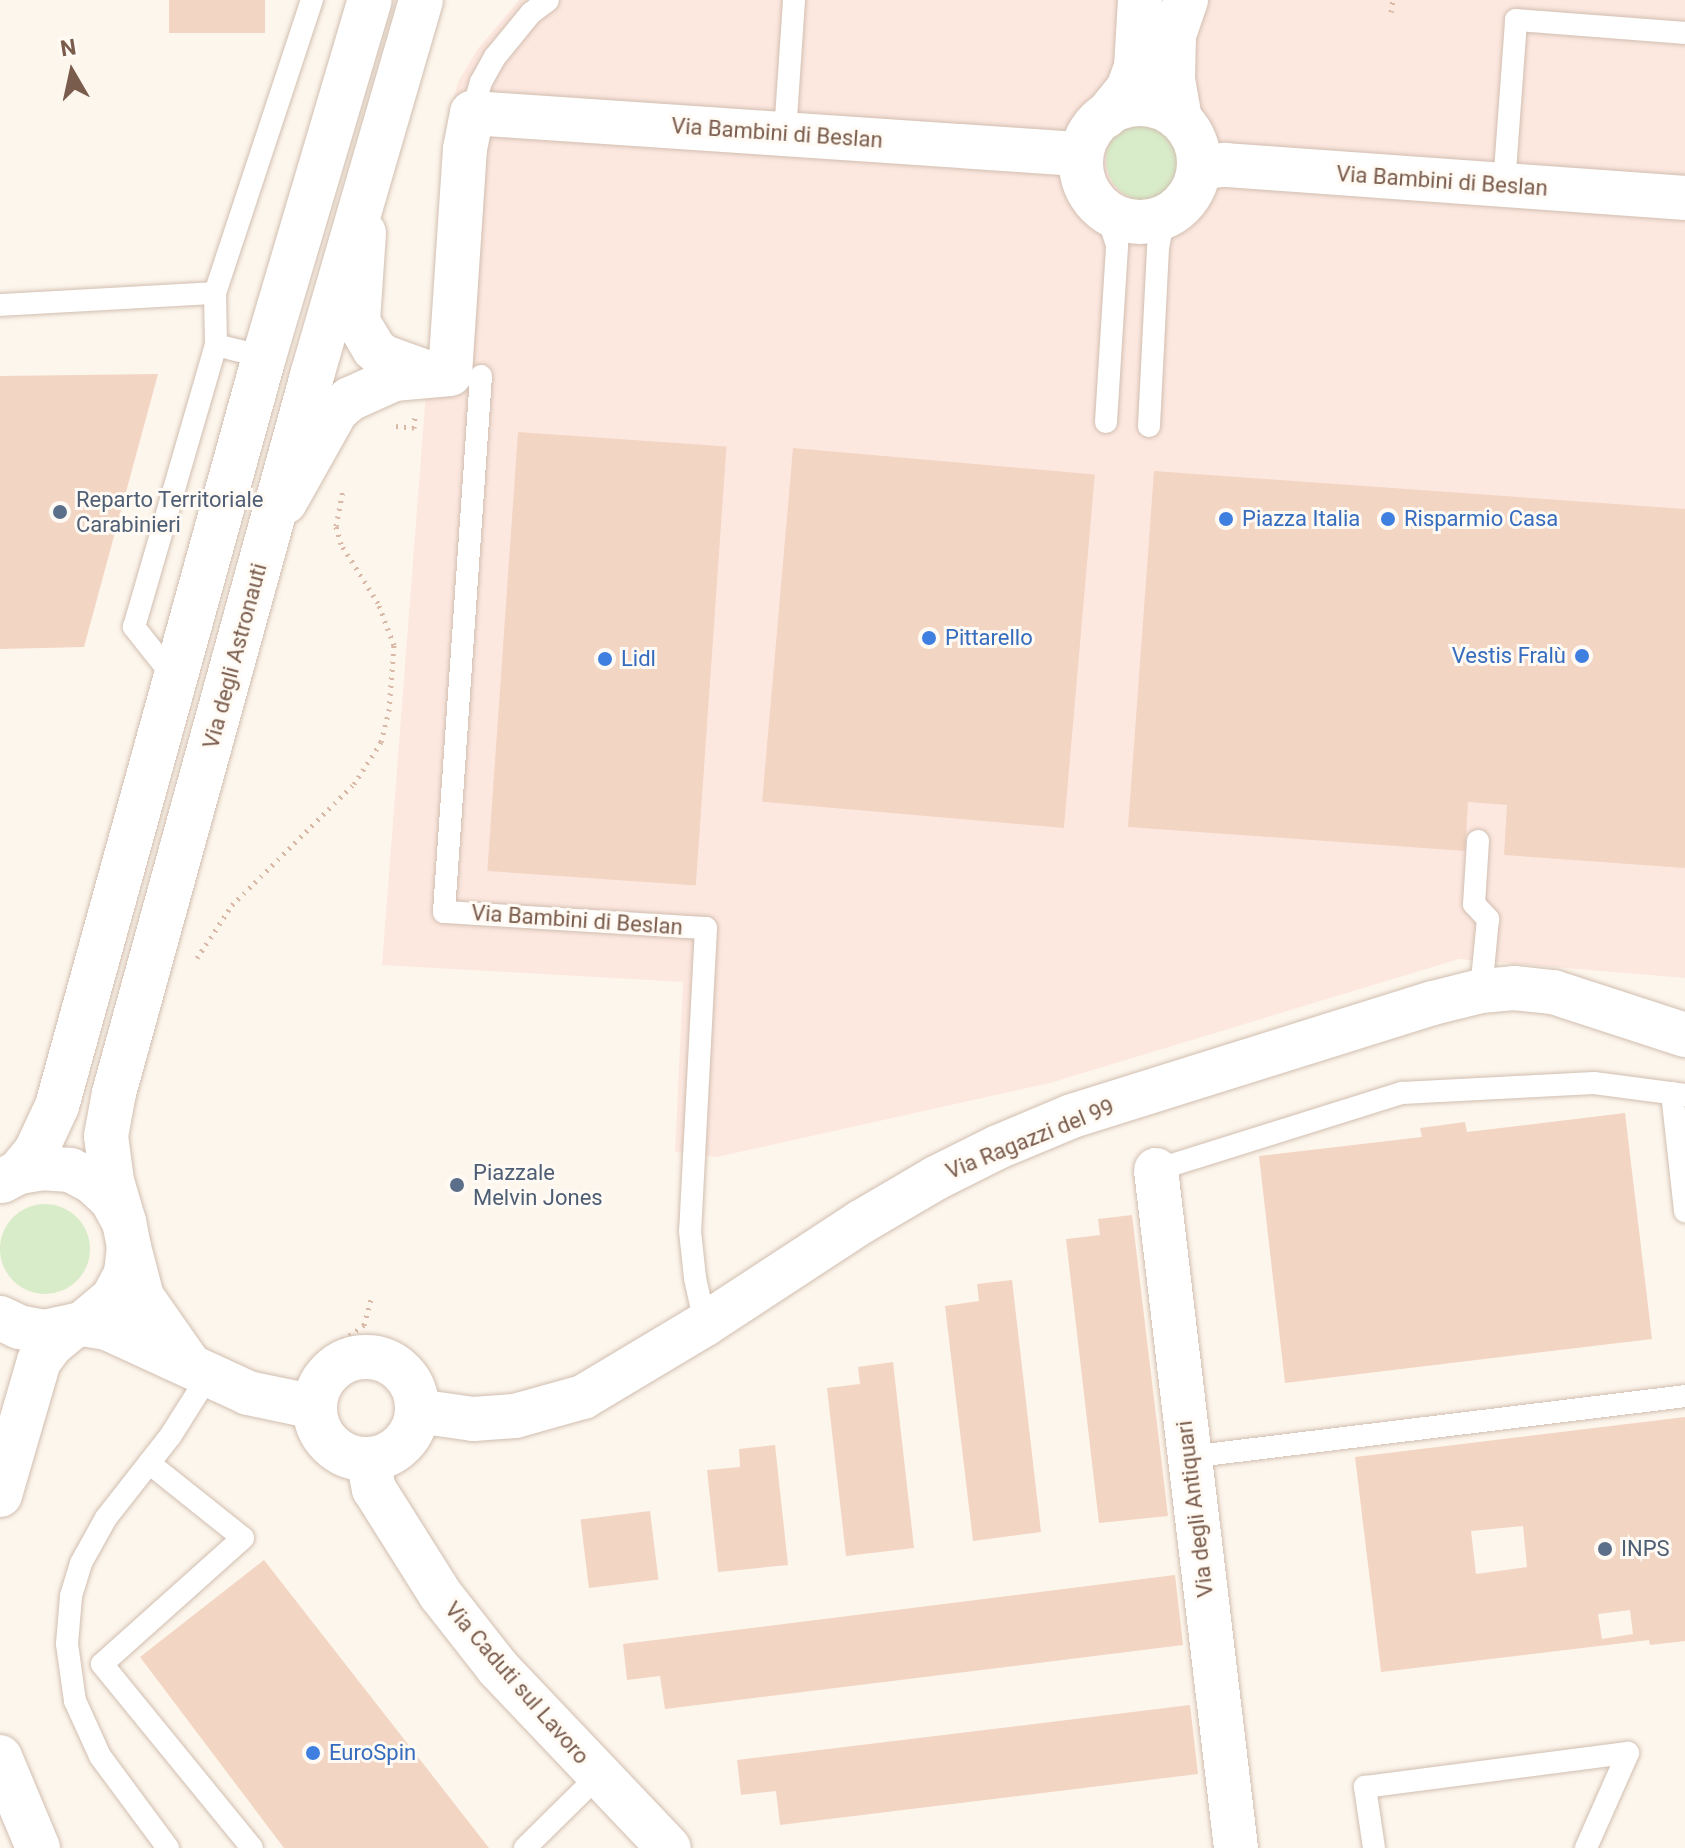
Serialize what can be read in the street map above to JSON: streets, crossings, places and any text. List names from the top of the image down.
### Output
{
  "streets": {
    "street": [
      "Via Bambini di Beslan",
      "Via degli Astronauti",
      "Via Ragazzi del 99",
      "Via degli Antiquari",
      "Via Caduti sul Lavoro"
    ]
  },
  "crossings": [
    ["Via Bambini di Beslan", "Via Ragazzi del 99"],
    ["Via Ragazzi del 99", "Via Caduti sul Lavoro"]
  ],
  "places": [
    "Reparto Territoriale Carabinieri",
    "Piazza Italia",
    "Risparmio Casa",
    "Pittarello",
    "Vestis Fralù",
    "Lidl",
    "Piazzale Melvin Jones",
    "INPS",
    "EuroSpin"
  ],
  "north": "top"
}
